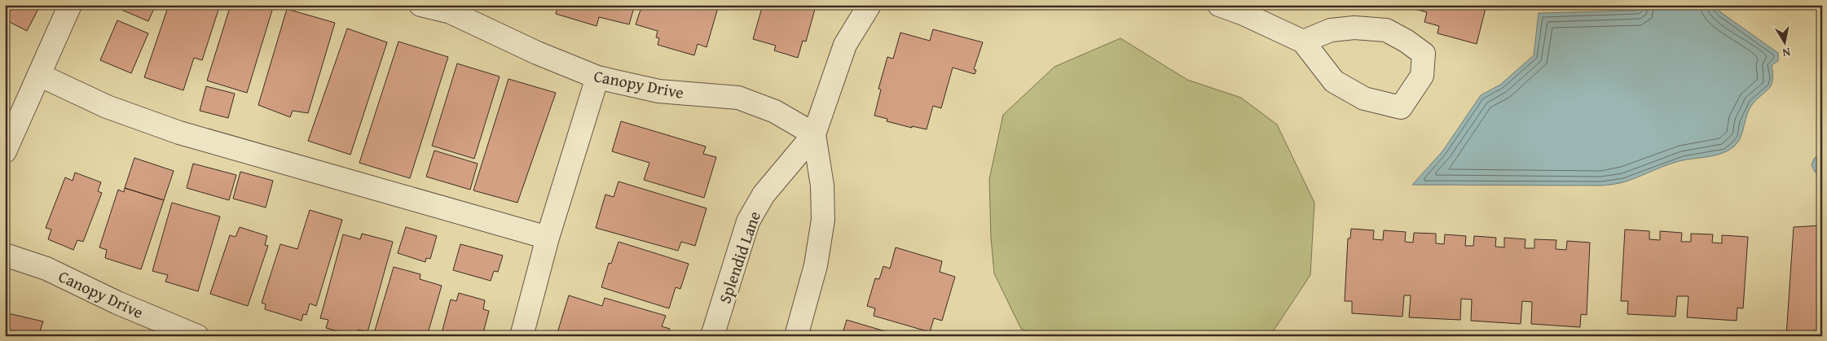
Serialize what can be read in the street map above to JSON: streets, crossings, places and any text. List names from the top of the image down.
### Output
{
  "streets": {
    "street": ["Canopy Drive", "Splendid Lane"]
  },
  "crossings": [
    ["Canopy Drive", "Splendid Lane"]
  ],
  "north": "bottom"
}
